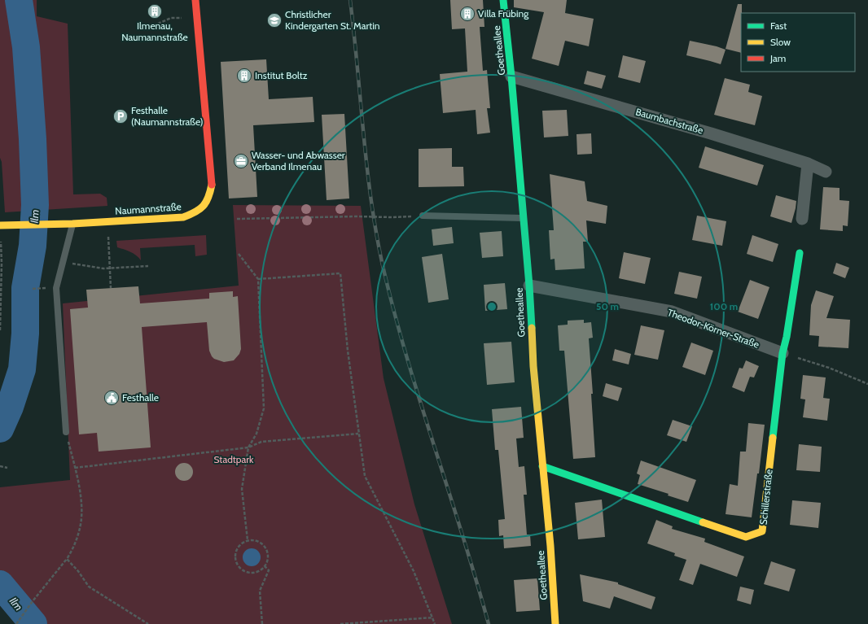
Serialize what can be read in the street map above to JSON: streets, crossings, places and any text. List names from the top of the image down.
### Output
{
  "streets": {
    "street": [
      "Goetheallee",
      "Baumbachstraße",
      "Naumannstraße",
      "Theodor-Körner-Straße",
      "Schillerstraße"
    ]
  },
  "crossings": [
    ["Goetheallee", "Baumbachstraße"],
    ["Goetheallee", "Theodor-Körner-Straße"],
    ["Goetheallee", "Schillerstraße"],
    ["Theodor-Körner-Straße", "Schillerstraße"]
  ],
  "water": ["Ilm"],
  "parks": ["Stadtpark"],
  "places": {
    "building": ["Ilmenau, Naumannstraße", "Villa Frübing", "Institut Boltz"],
    "school or university": ["Christlicher Kindergarten St. Martin"],
    "parking": ["Festhalle (Naumannstraße)"],
    "office": ["Wasser- und Abwasser Verband Ilmenau"],
    "public building": ["Festhalle"]
  },
  "legend": ["Fast", "Slow", "Jam"],
  "rings": ["50 m", "100 m"]
}
